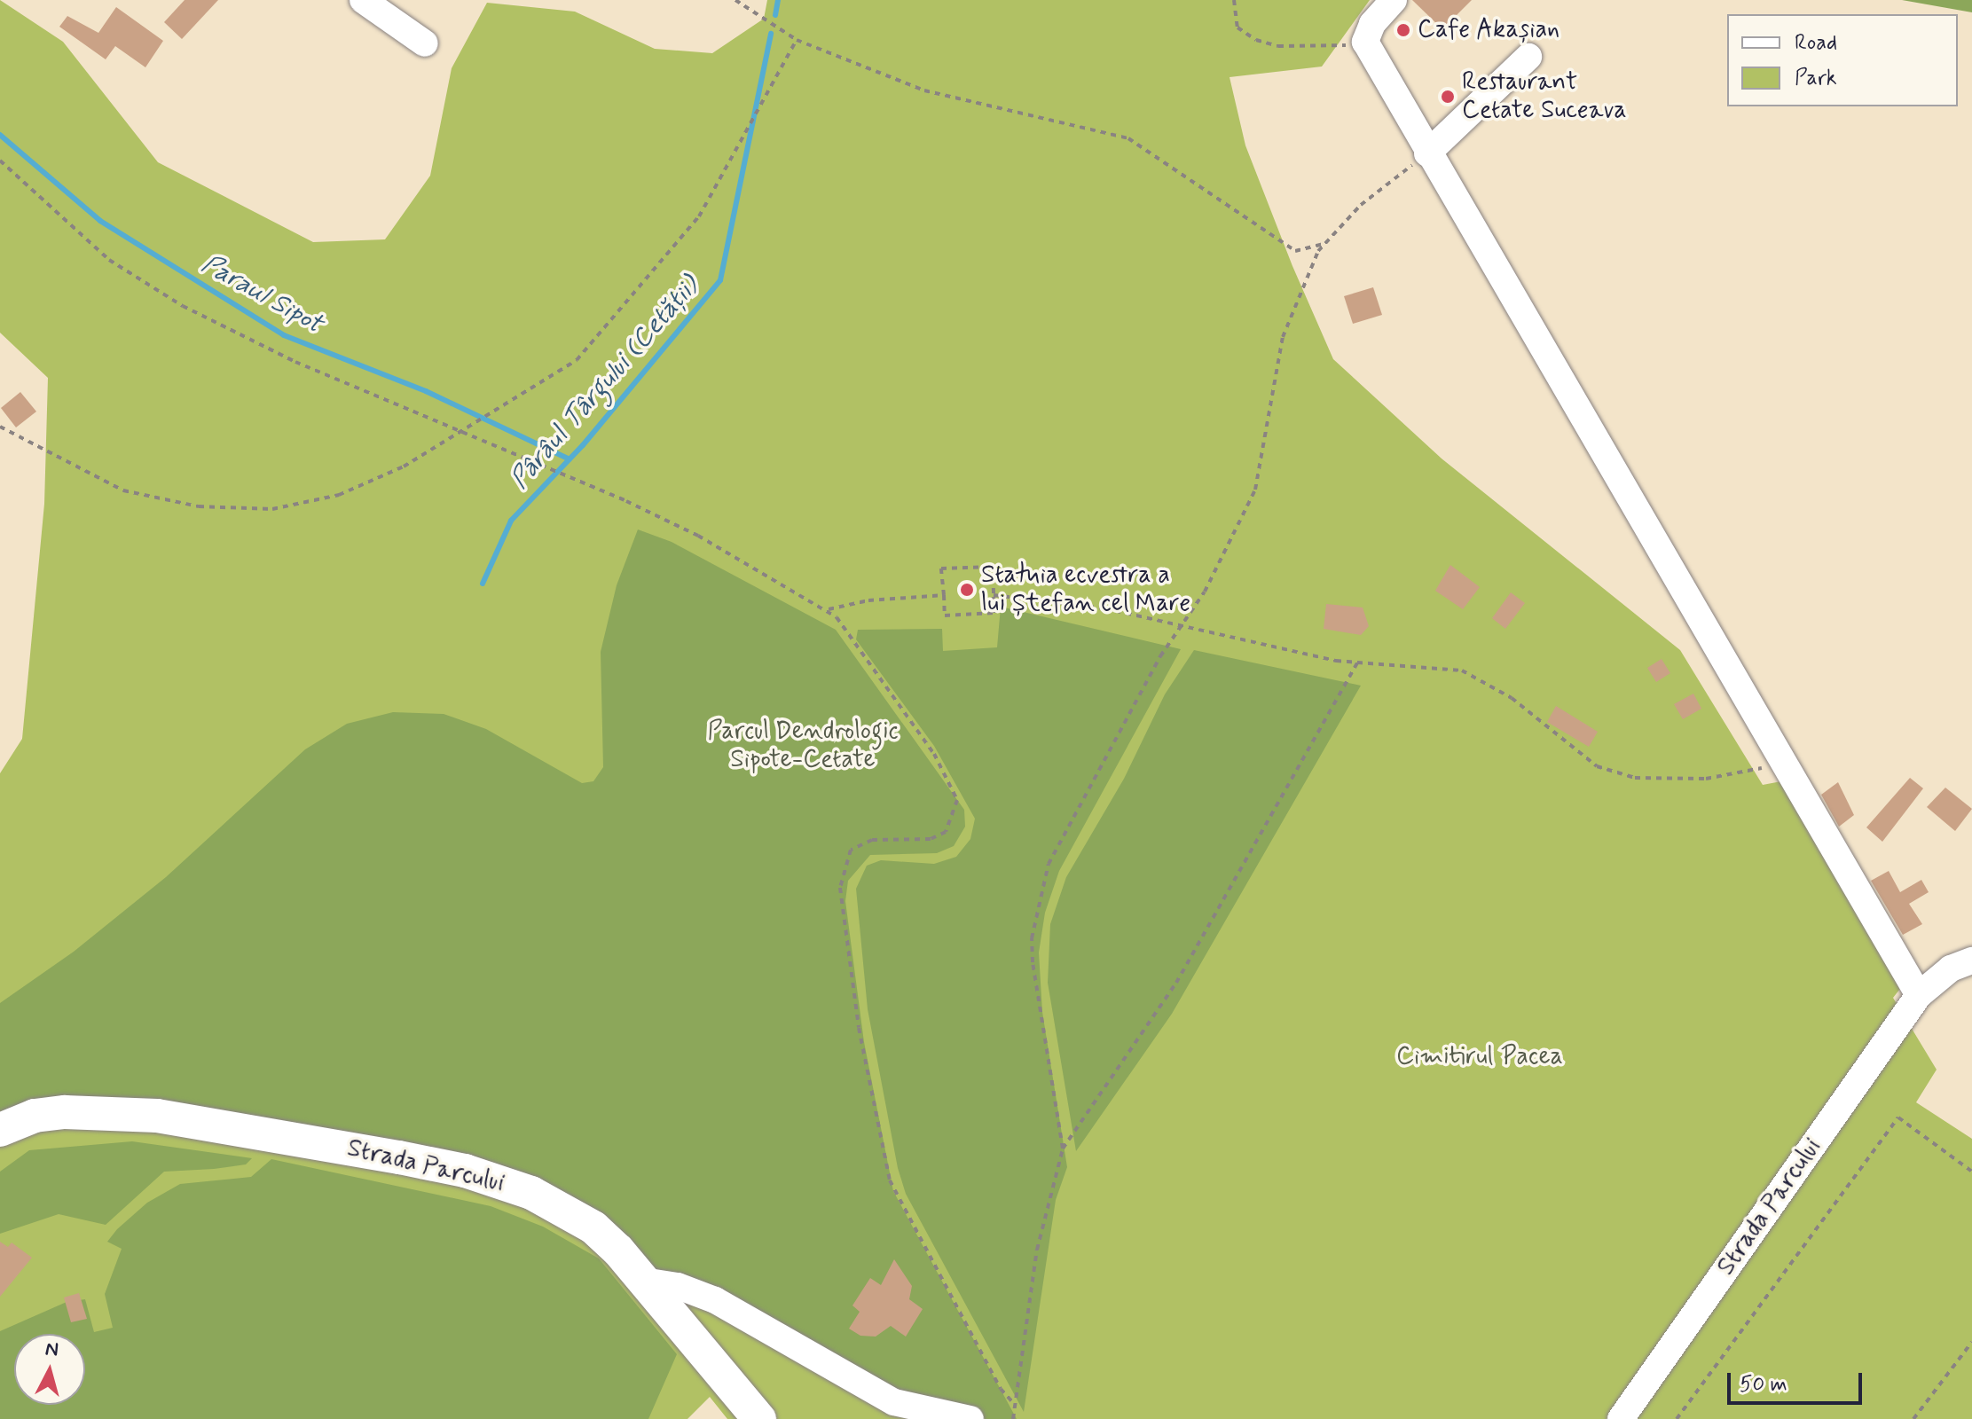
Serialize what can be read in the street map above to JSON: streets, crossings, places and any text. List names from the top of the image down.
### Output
{
  "streets": {
    "main road": ["Strada Parcului"]
  },
  "water": ["Paraul Sipot", "Pârâul Târgului (Cetății)"],
  "parks": ["Parcul Dendrologic Sipote-Cetate", "Cimitirul Pacea"],
  "places": ["Cafe Akașian", "Restaurant Cetate Suceava", "Statuia ecvestra a lui Ștefan cel Mare"],
  "legend": ["Road", "Park"],
  "scale_bar": "50 m",
  "north": "top"
}
